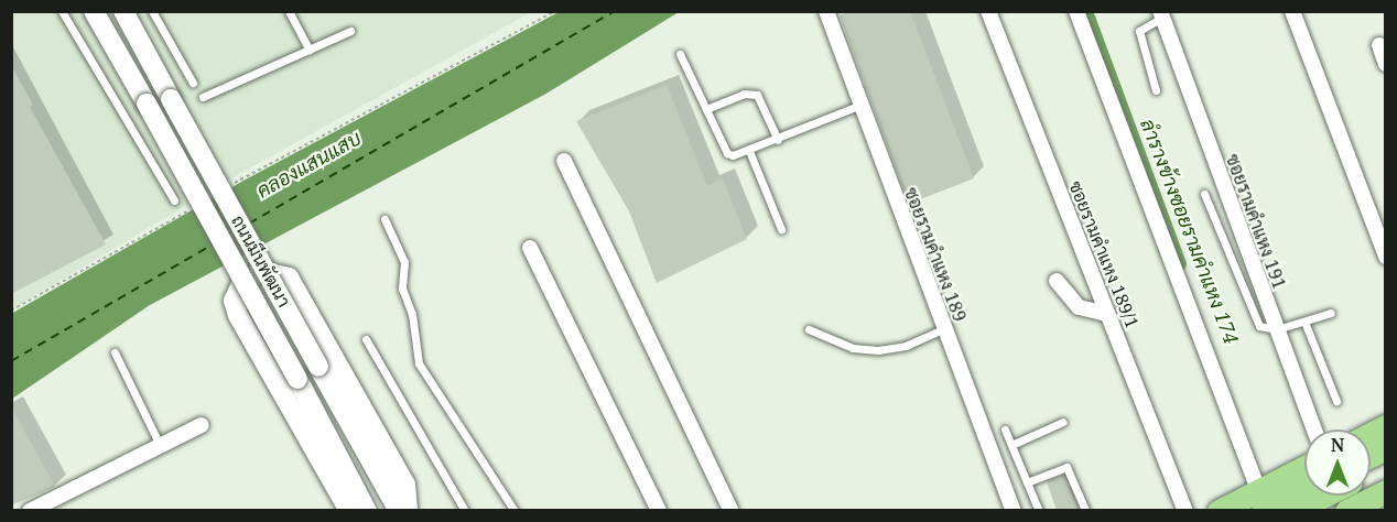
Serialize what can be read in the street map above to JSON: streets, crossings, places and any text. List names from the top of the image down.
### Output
{
  "streets": {
    "street": [
      "ซอยรามคำแหง 191",
      "ซอยรามคำแหง 189",
      "ซอยรามคำแหง 189/1",
      "ถนนมีนพัฒนา"
    ]
  },
  "water": ["คลองแสนแสบ", "ลำรางข้างซอยรามคำแหง 174"],
  "north": "top"
}
